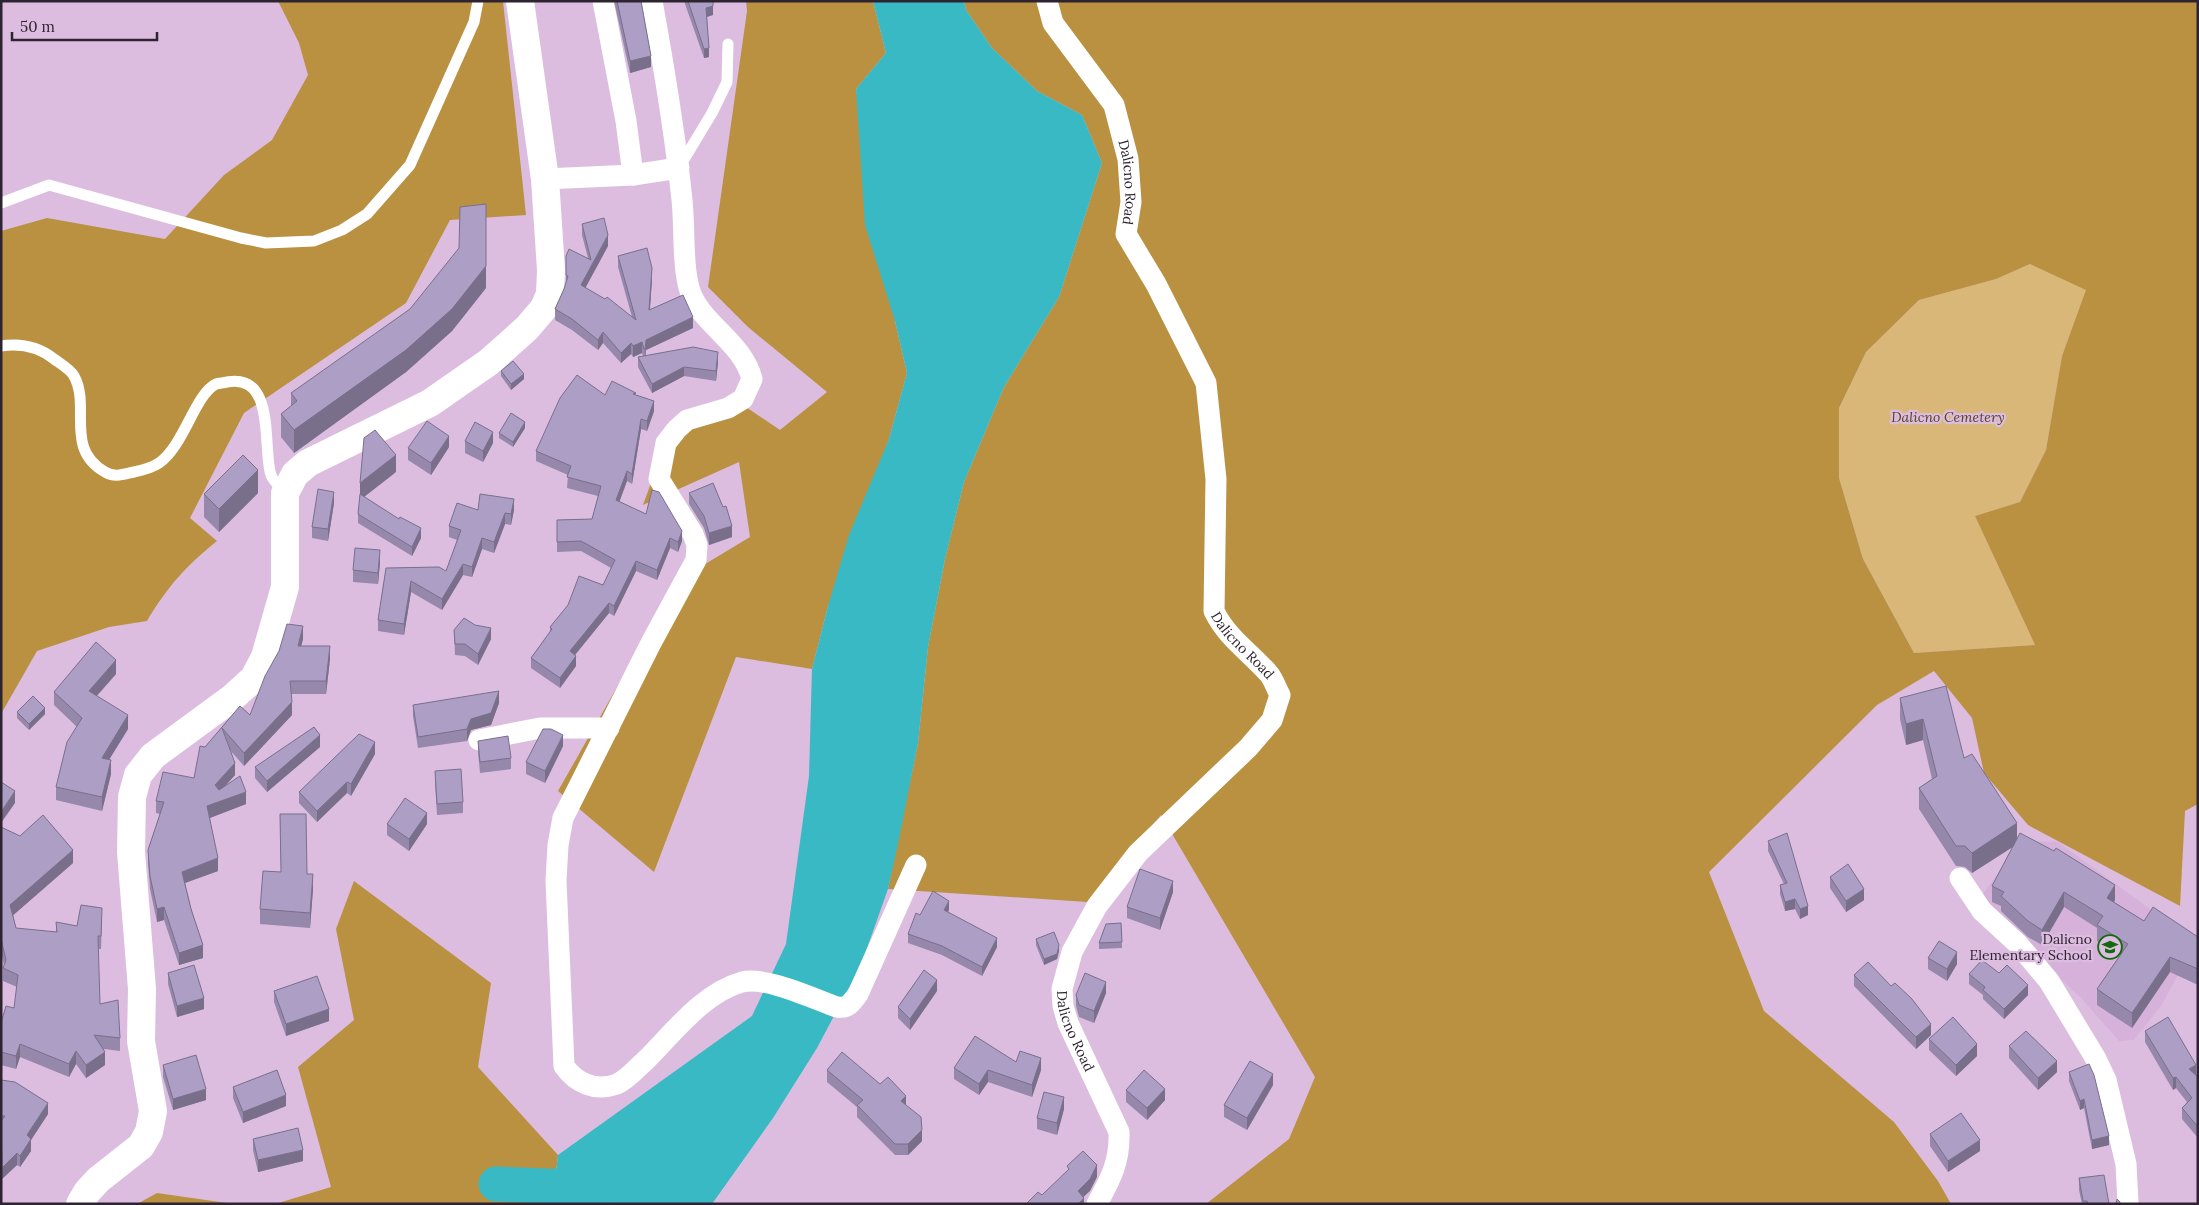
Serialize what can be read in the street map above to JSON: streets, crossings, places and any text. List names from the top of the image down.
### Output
{
  "streets": {
    "street": ["Dalicno Road"]
  },
  "parks": ["Dalicno Cemetery"],
  "places": {
    "school or university": ["Dalicno Elementary School"]
  },
  "scale_bar": "50 m"
}
